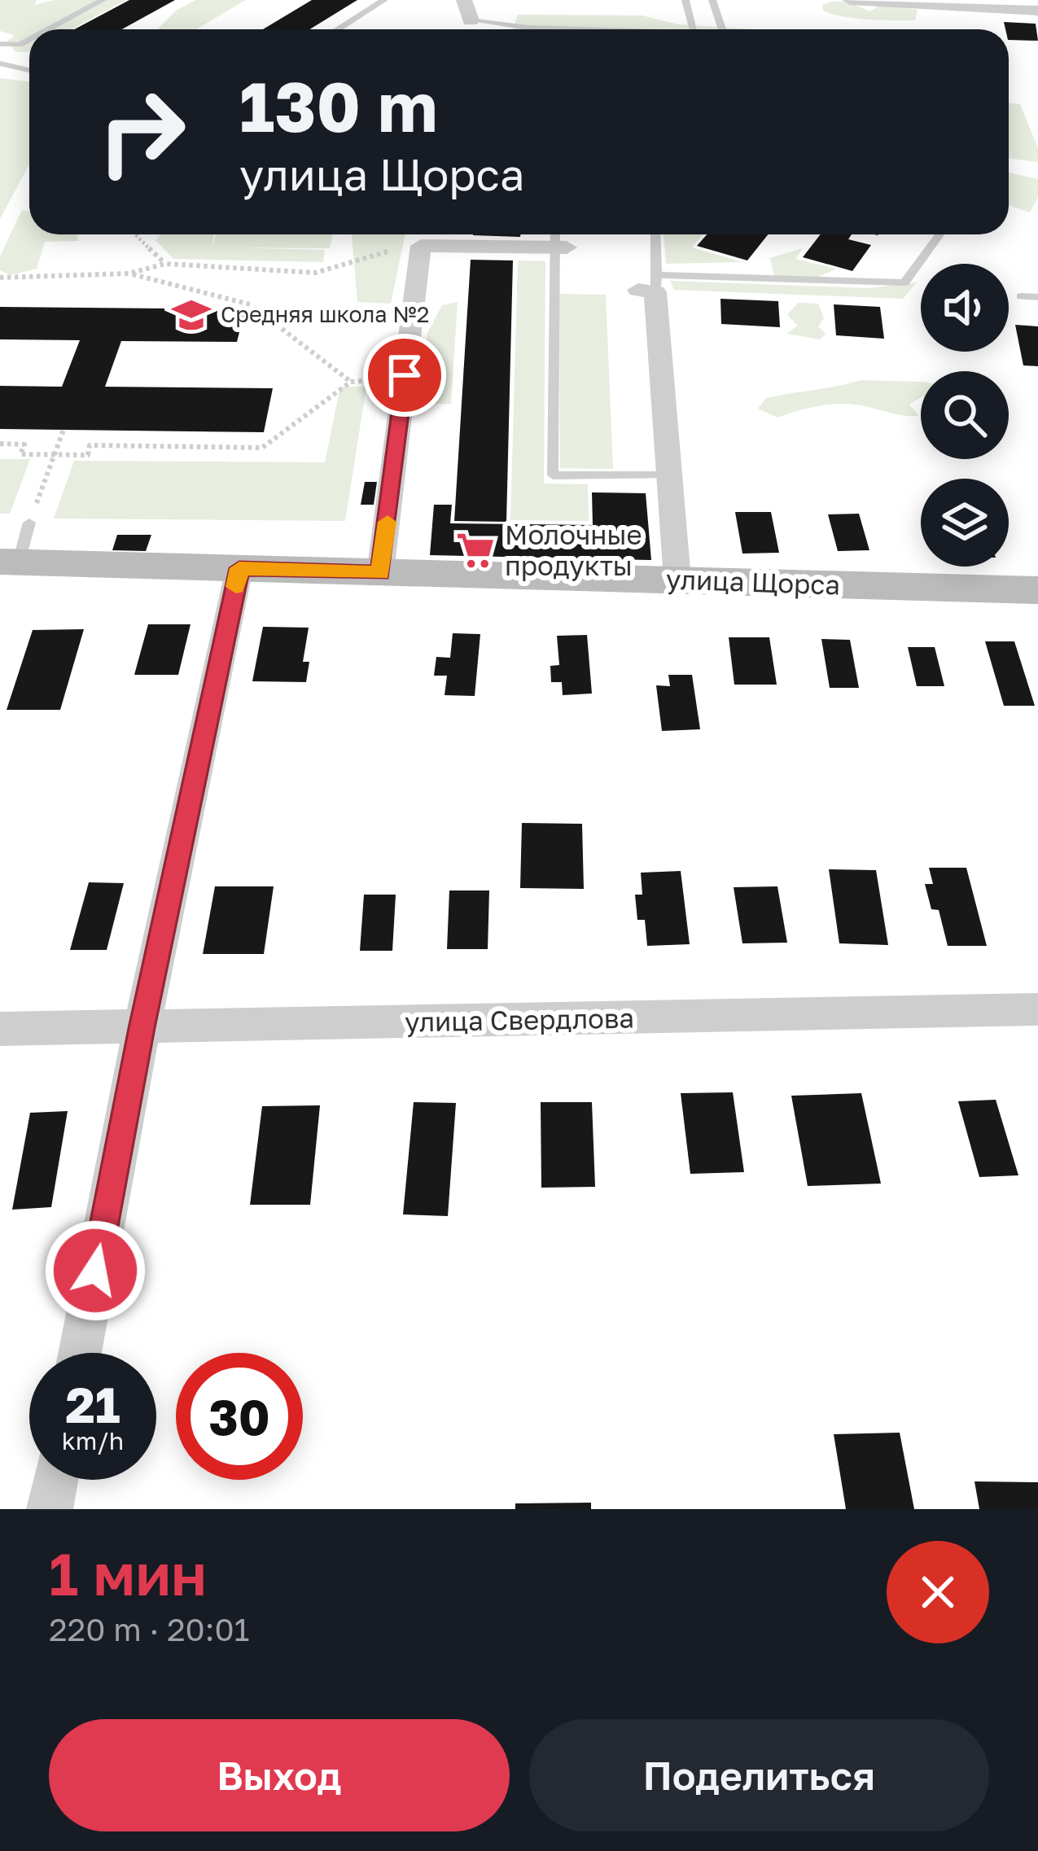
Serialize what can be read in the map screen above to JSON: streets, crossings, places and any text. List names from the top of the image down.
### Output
{
  "streets": {
    "street": ["улица Щорса", "улица Свердлова"]
  },
  "places": {
    "school or university": ["Средняя школа №2"],
    "supermarket": ["Молочные продукты"]
  },
  "page": {
    "turn": ["130 m", "улица Щорса"],
    "speed": "21 km/h",
    "limit": "30",
    "heading": ["1 мин", "220 m · 20:01"],
    "buttons": ["Выход", "Поделиться"]
  }
}
